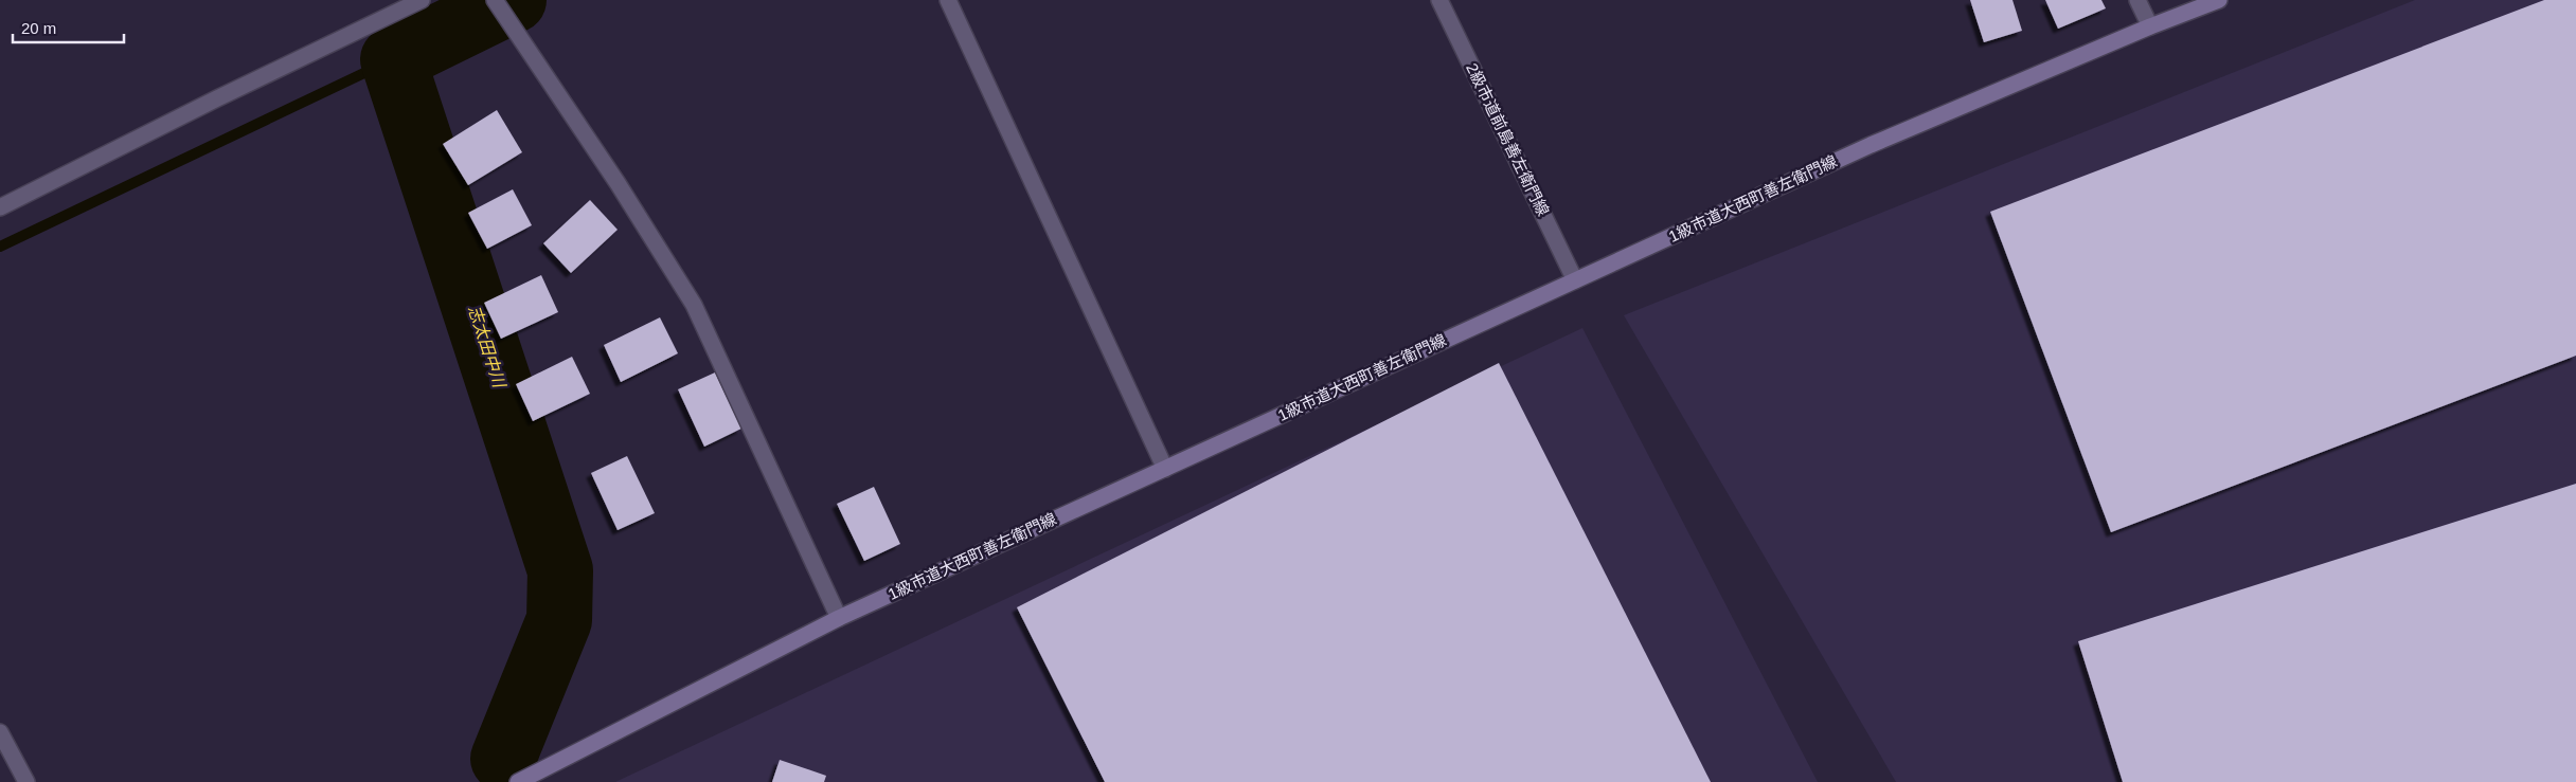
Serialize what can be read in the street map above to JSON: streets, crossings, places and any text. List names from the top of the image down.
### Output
{
  "streets": {
    "street": ["2級市道前島善左衛門線", "1級市道大西町善左衛門線"]
  },
  "crossings": [
    ["2級市道前島善左衛門線", "1級市道大西町善左衛門線"]
  ],
  "water": ["志太田中川"],
  "scale_bar": "20 m"
}
